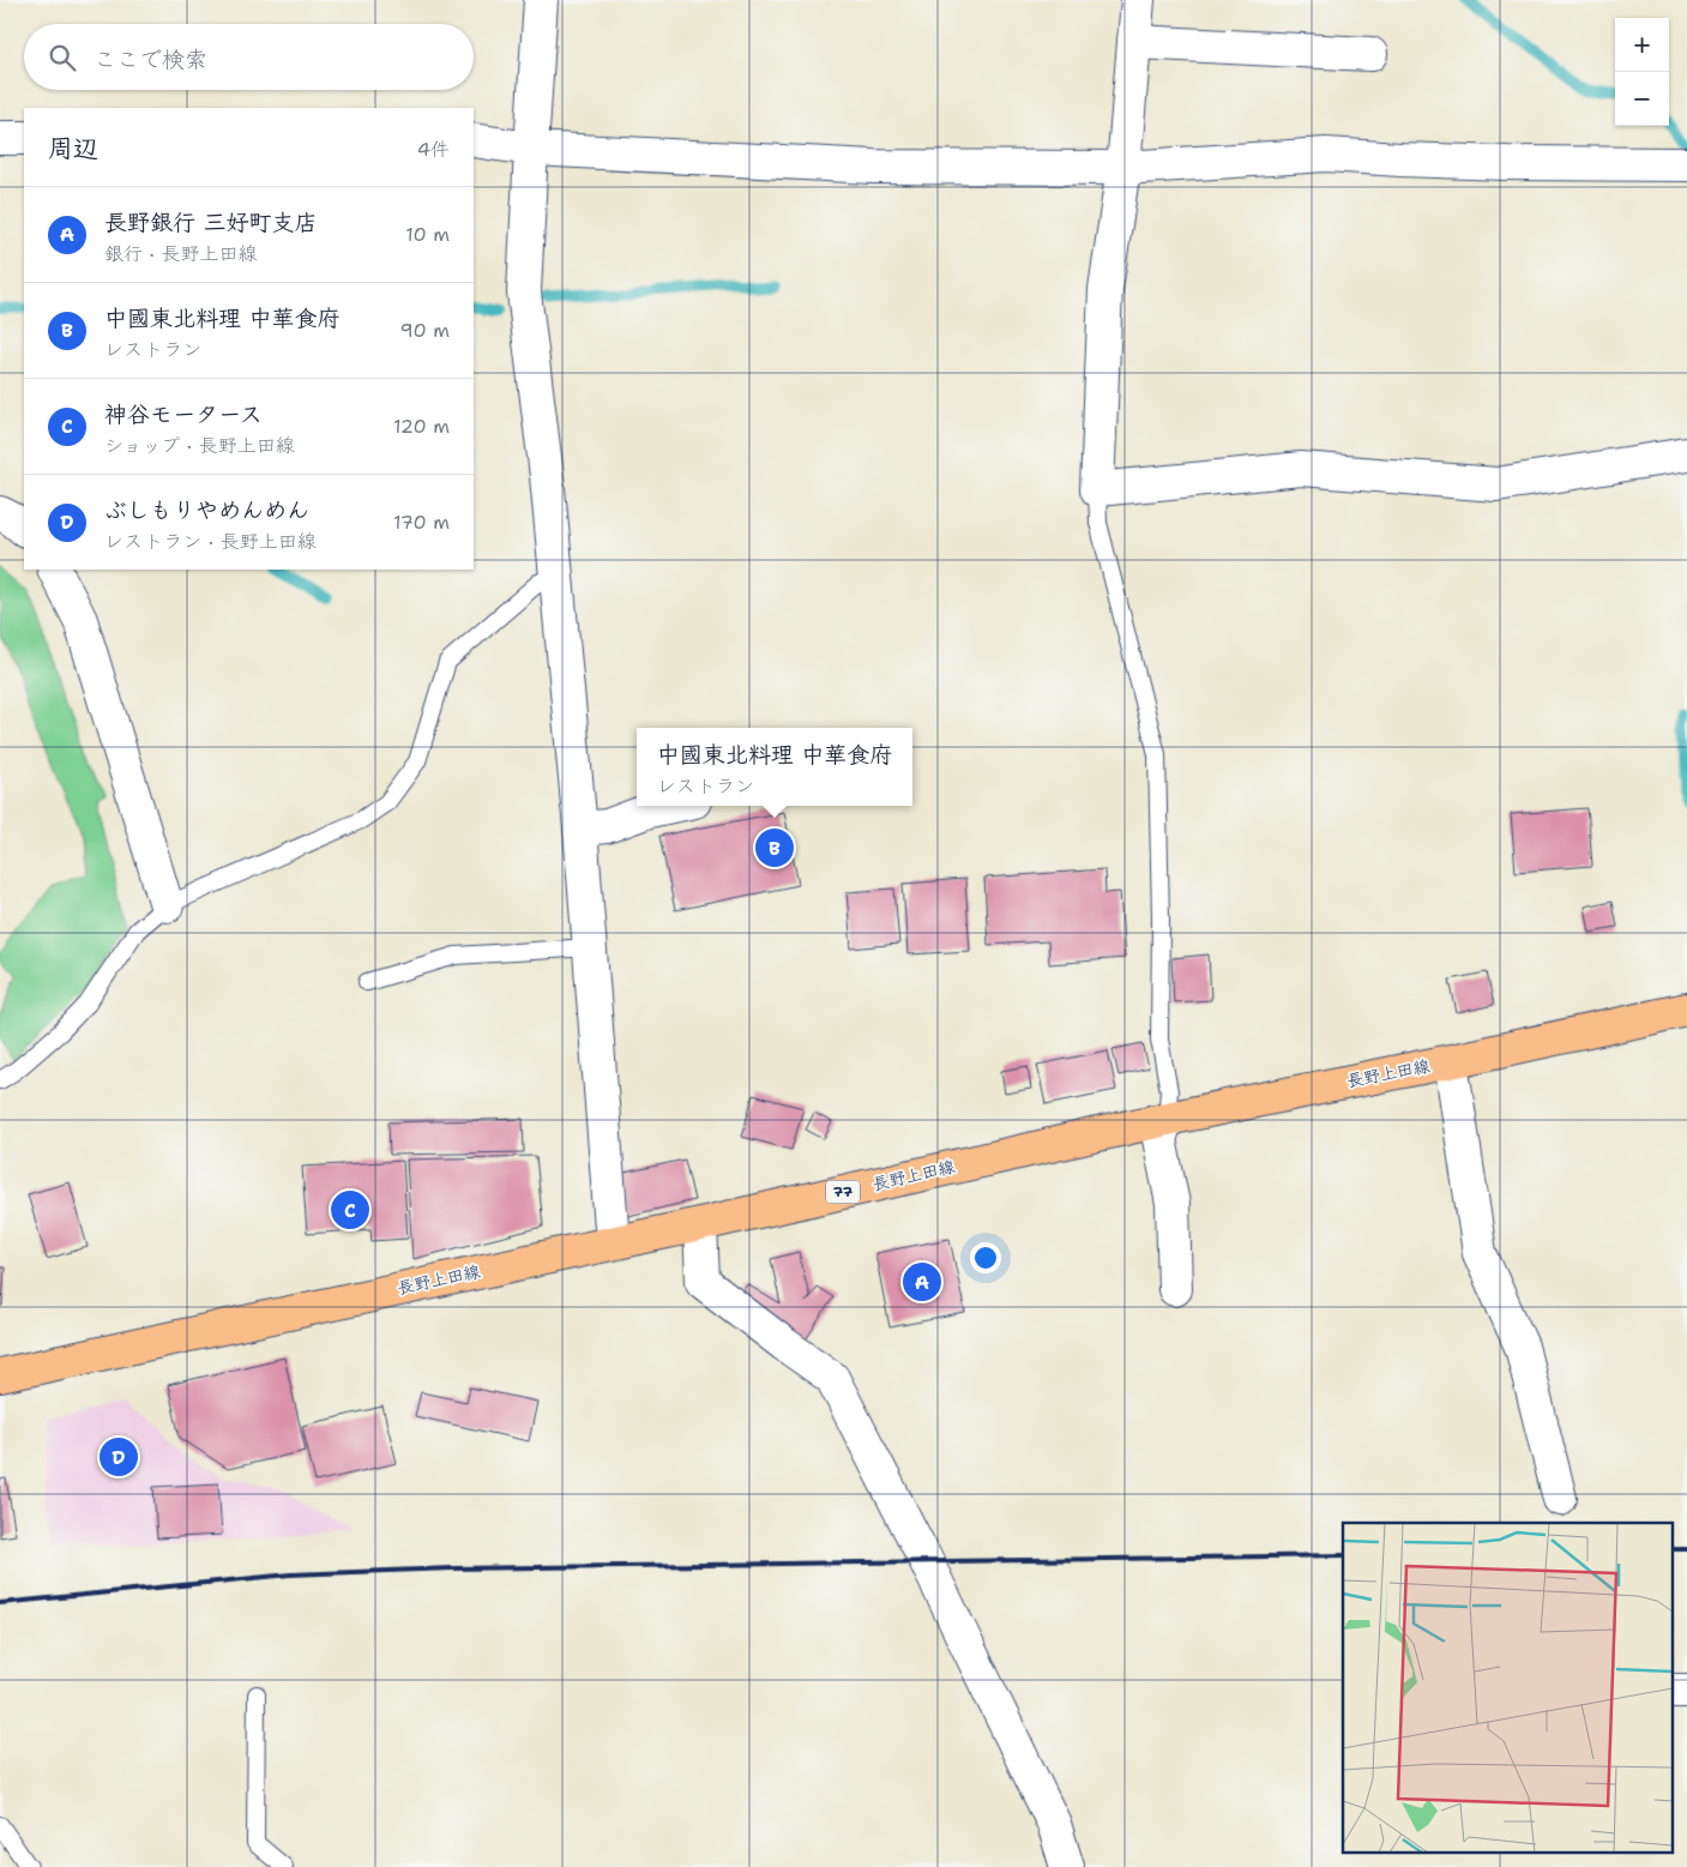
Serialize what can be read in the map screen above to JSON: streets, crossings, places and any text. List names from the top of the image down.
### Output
{
  "streets": {
    "main road": ["長野上田線", "77"]
  },
  "page": {
    "map_buttons": ["+", "−"],
    "search": "ここで検索",
    "heading": ["周辺", "4件"],
    "list": [
      {
        "mark": "A",
        "name": "長野銀行 三好町支店",
        "note": "銀行 · 長野上田線",
        "value": "10 m"
      },
      {
        "mark": "B",
        "name": "中國東北料理 中華食府",
        "note": "レストラン",
        "value": "90 m"
      },
      {
        "mark": "C",
        "name": "神谷モータース",
        "note": "ショップ · 長野上田線",
        "value": "120 m"
      },
      {
        "mark": "D",
        "name": "ぶしもりやめんめん",
        "note": "レストラン · 長野上田線",
        "value": "170 m"
      }
    ],
    "popup": ["中國東北料理 中華食府", "レストラン"],
    "pins": [
      "B",
      "C",
      "A",
      "D"
    ]
  }
}
